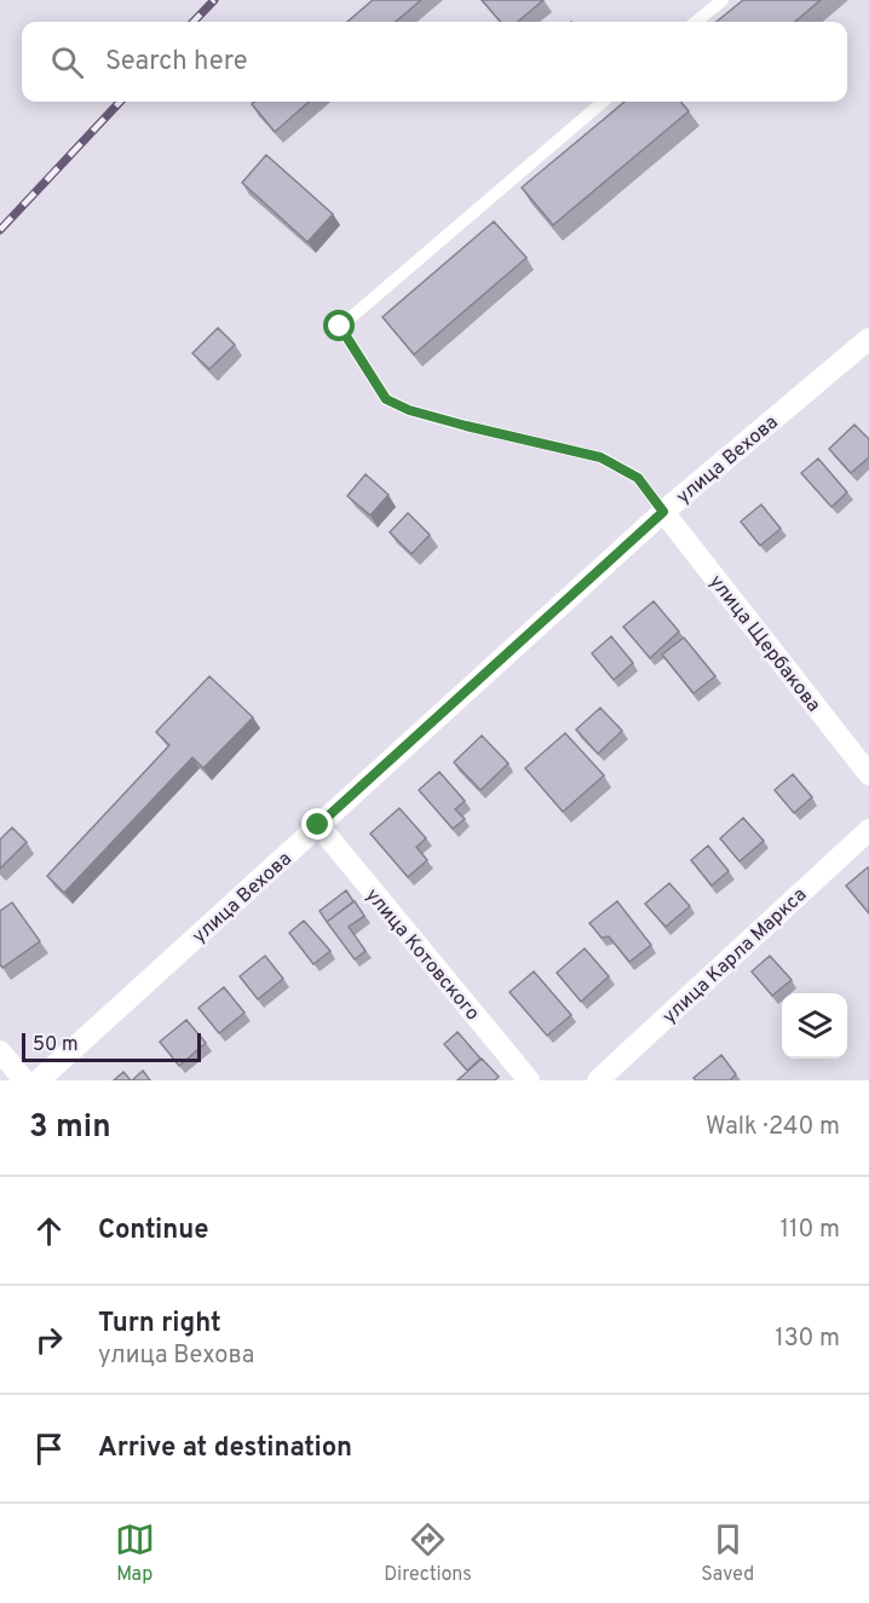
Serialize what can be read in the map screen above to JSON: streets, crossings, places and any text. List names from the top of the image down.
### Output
{
  "streets": {
    "street": [
      "улица Вехова",
      "улица Щербакова",
      "улица Котовского",
      "улица Карла Маркса"
    ]
  },
  "crossings": [
    ["улица Вехова", "улица Щербакова"],
    ["улица Вехова", "улица Котовского"]
  ],
  "scale_bar": "50 m",
  "page": {
    "search": "Search here",
    "scale": "50 m",
    "heading": ["3 min", "Walk · 240 m"],
    "list": [
      ["Continue", "110 m"],
      ["Turn right", "улица Вехова", "130 m"],
      "Arrive at destination"
    ],
    "nav": ["Map", "Directions", "Saved"]
  }
}
